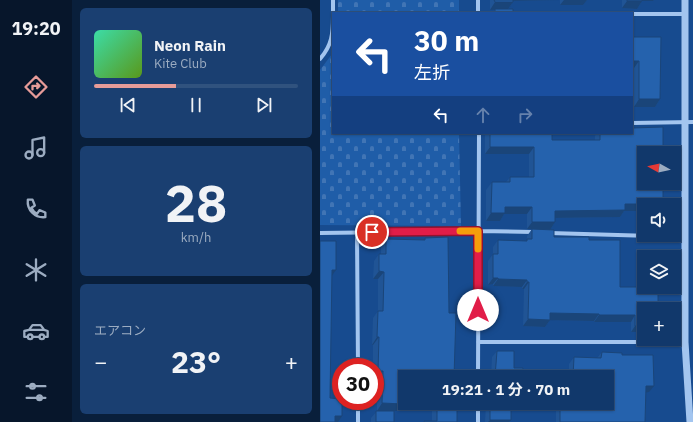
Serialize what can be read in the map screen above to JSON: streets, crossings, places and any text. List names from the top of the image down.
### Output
{
  "north": "left",
  "page": {
    "tabs": "19:20",
    "turn": ["30 m", "左折"],
    "song": ["Neon Rain", "Kite Club"],
    "tile": [
      ["28", "km/h"],
      "エアコン"
    ],
    "map_buttons": "+",
    "heat": ["−", "23°", "+"],
    "limit": "30",
    "trip": "19:21 · 1 分 · 70 m"
  }
}
